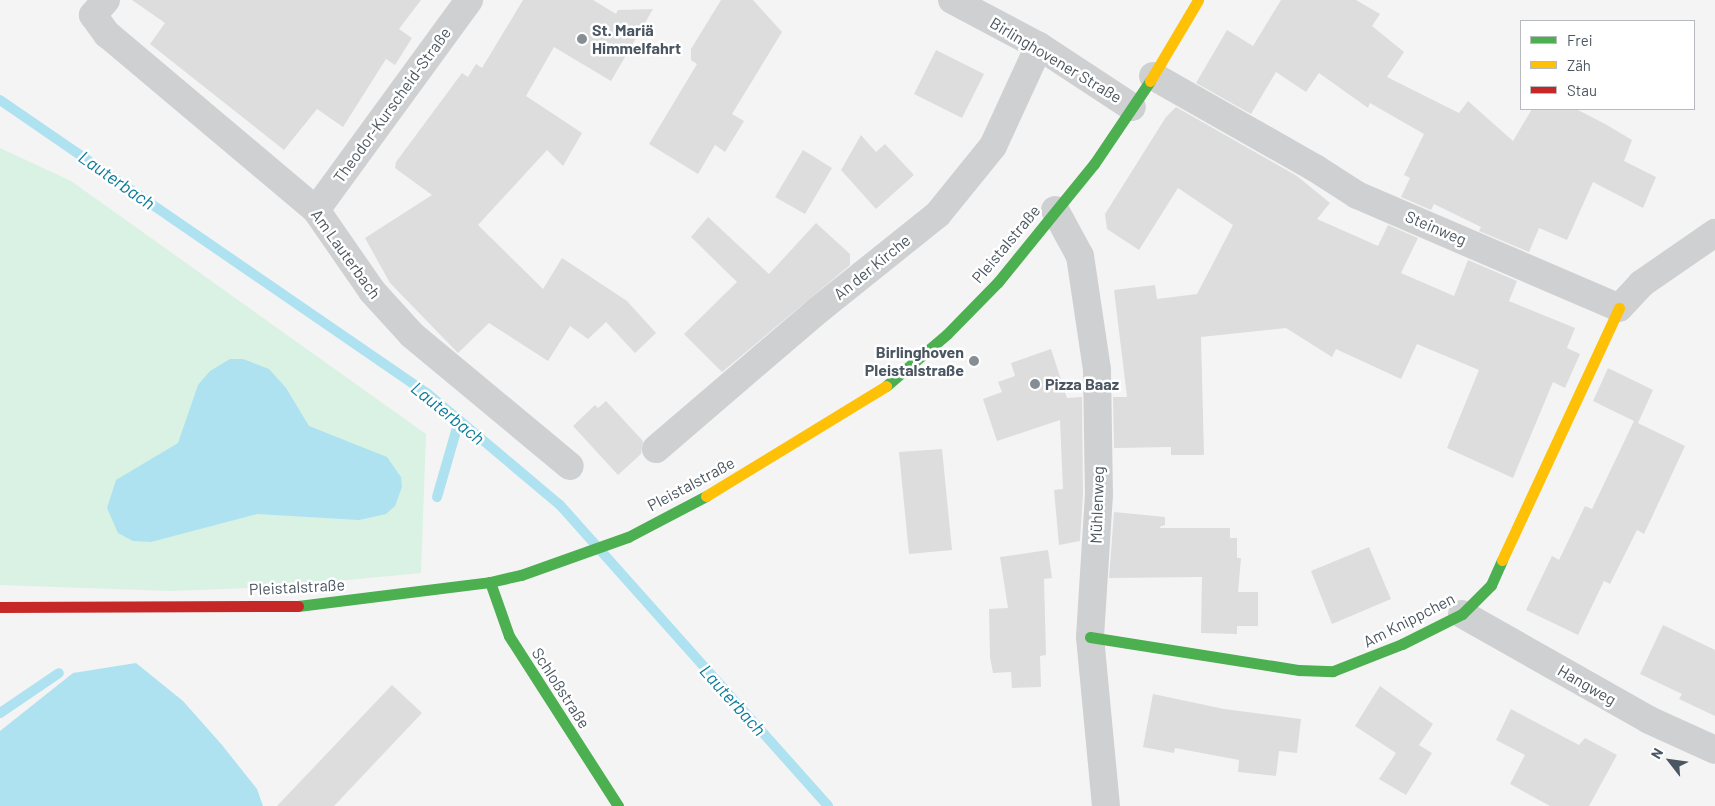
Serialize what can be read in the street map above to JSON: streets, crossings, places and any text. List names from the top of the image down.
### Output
{
  "streets": {
    "main road": ["Pleistalstraße", "Am Knippchen", "Schloßstraße"],
    "street": [
      "Birlinghovener Straße",
      "Theodor-Kurscheid-Straße",
      "Steinweg",
      "Am Lauterbach",
      "An der Kirche",
      "Mühlenweg",
      "Hangweg"
    ]
  },
  "crossings": [
    ["Birlinghovener Straße", "Pleistalstraße"],
    ["Birlinghovener Straße", "An der Kirche"],
    ["Theodor-Kurscheid-Straße", "Am Lauterbach"],
    ["Steinweg", "Pleistalstraße"],
    ["Steinweg", "Am Knippchen"],
    ["Pleistalstraße", "Mühlenweg"],
    ["Pleistalstraße", "Schloßstraße"],
    ["Mühlenweg", "Am Knippchen"],
    ["Am Knippchen", "Hangweg"]
  ],
  "water": ["Lauterbach"],
  "places": ["St. Mariä Himmelfahrt", "Birlinghoven Pleistalstraße", "Pizza Baaz"],
  "legend": ["Frei", "Zäh", "Stau"],
  "north": "top left"
}
